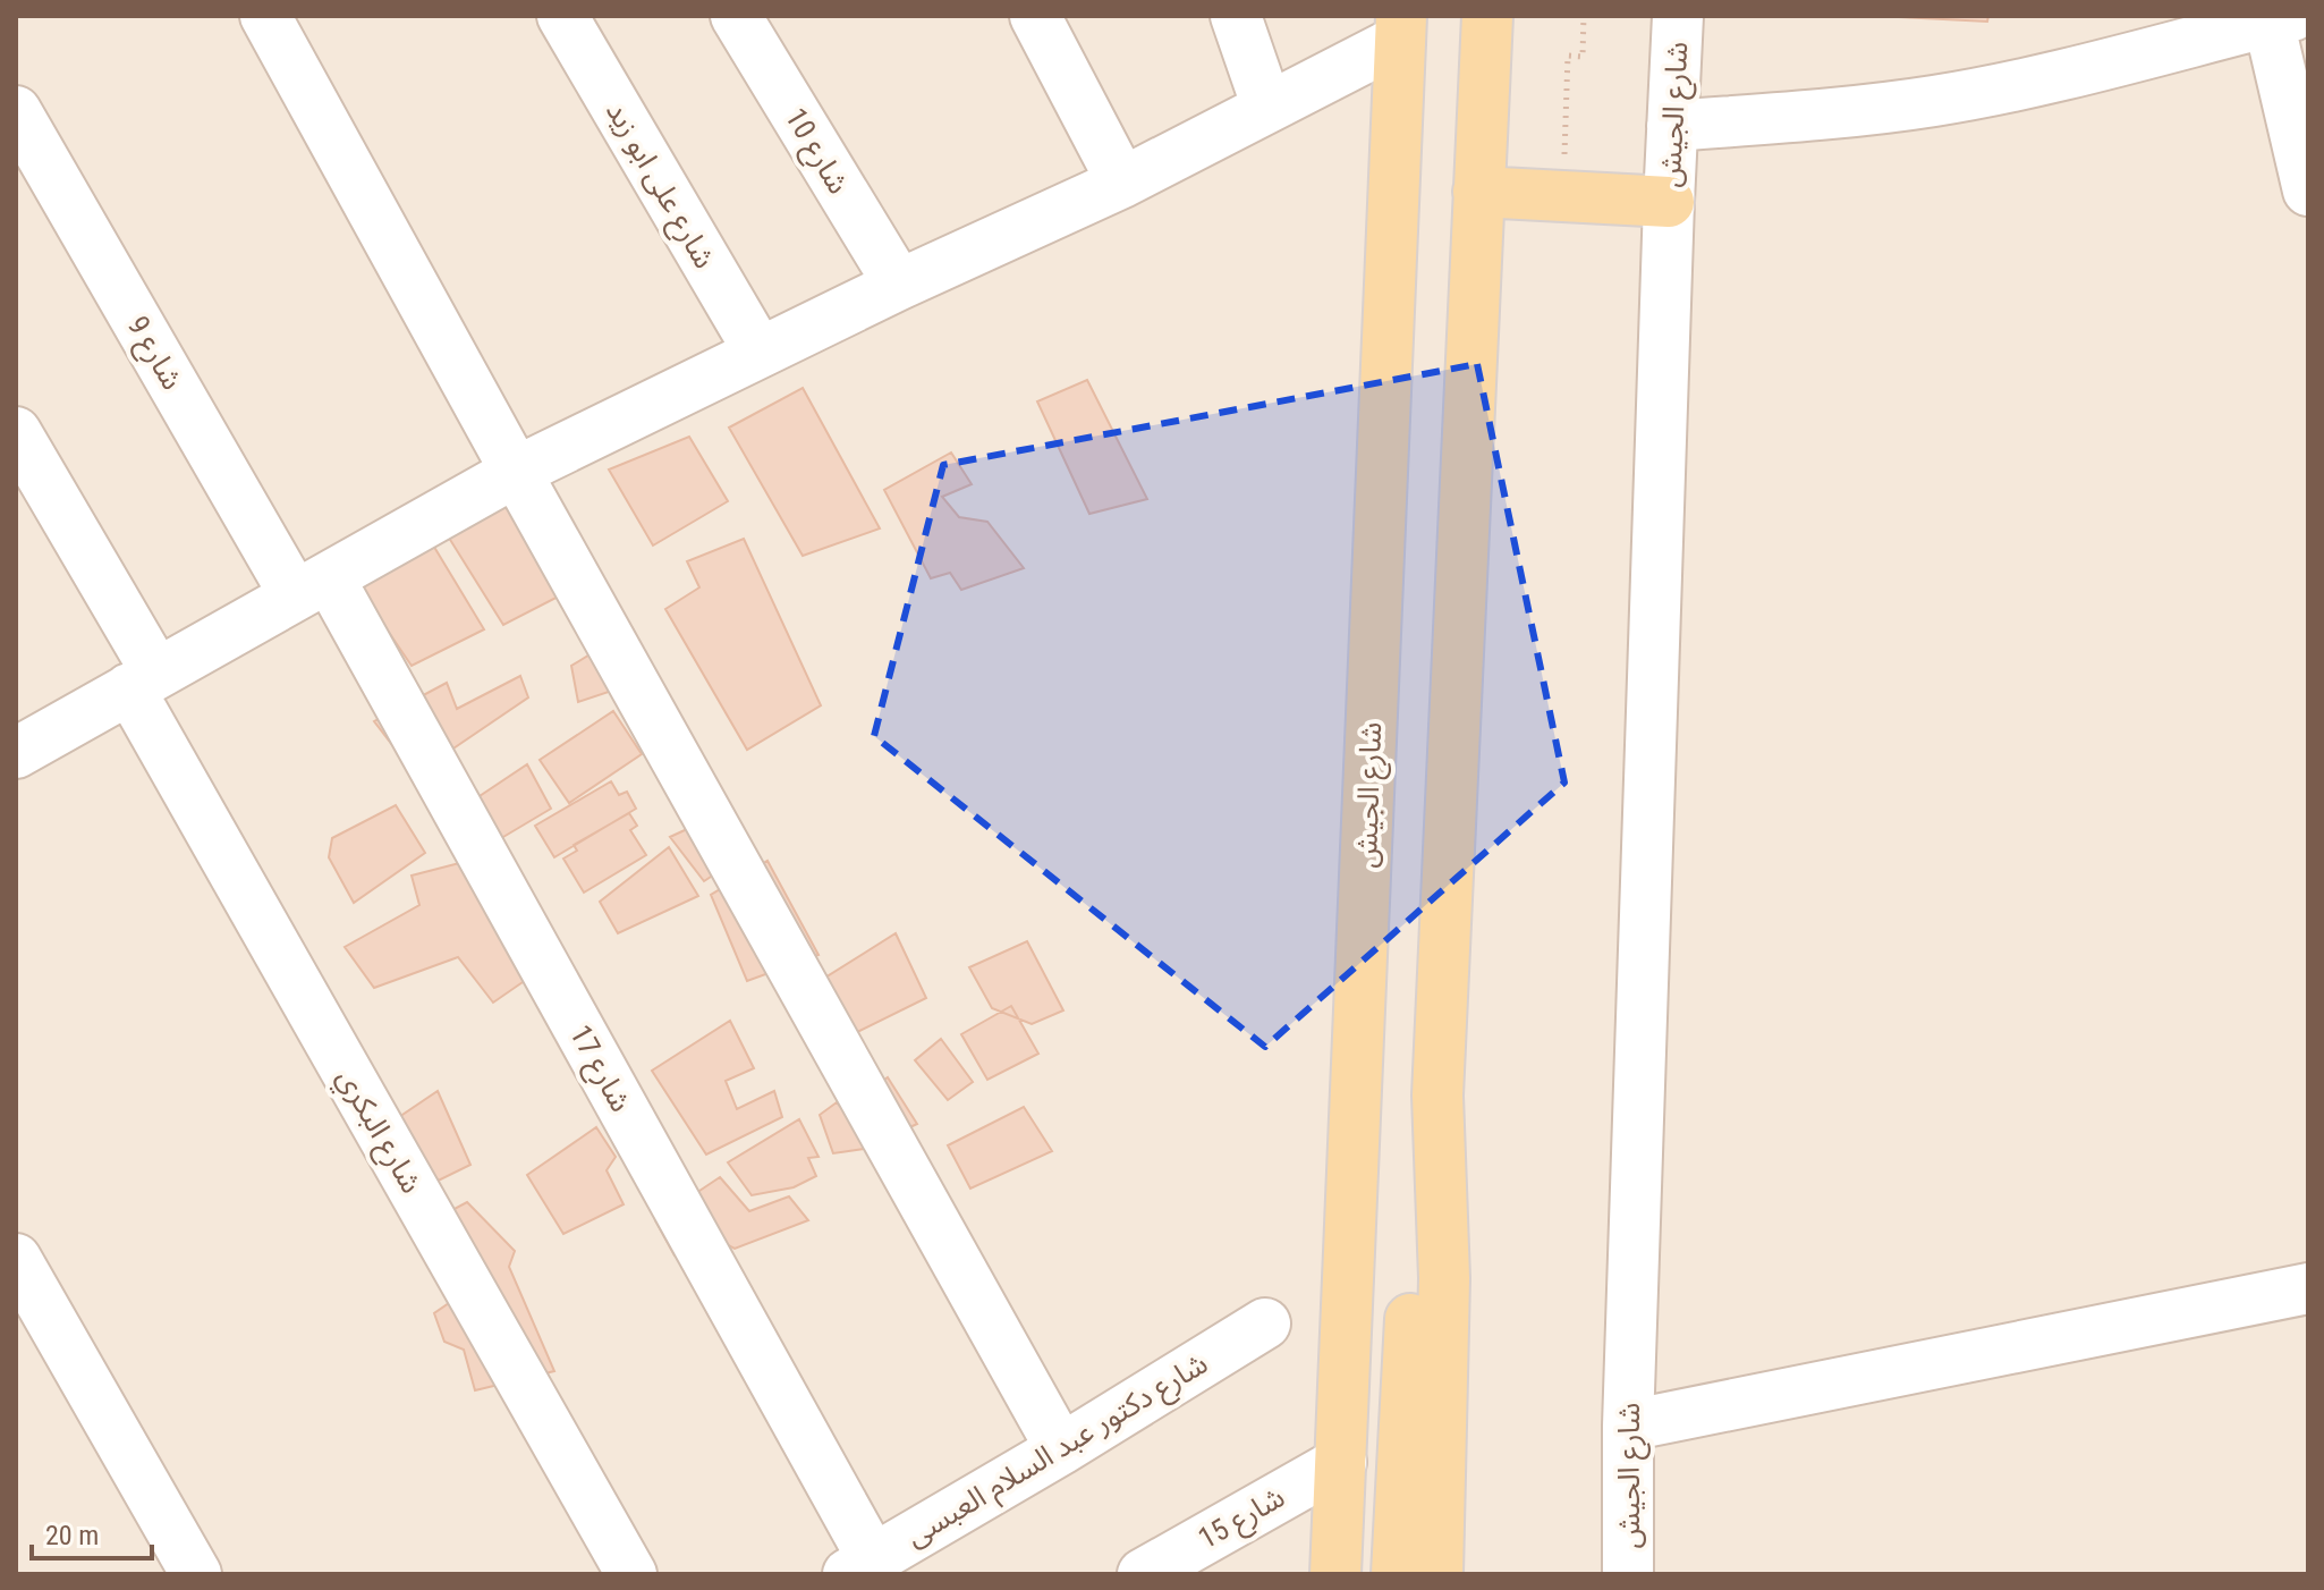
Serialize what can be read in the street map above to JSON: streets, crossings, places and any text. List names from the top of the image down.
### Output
{
  "streets": {
    "main road": ["شارع الجيش"],
    "street": [
      "شارع 10",
      "شارع على ابو زيد",
      "شارع 9",
      "شارع 17",
      "شارع البكري",
      "شارع دكتور عبد السلام العبسى",
      "شارع 15"
    ]
  },
  "crossings": [
    ["شارع الجيش", "شارع 15"],
    ["شارع 9", "شارع 17"],
    ["شارع 17", "شارع دكتور عبد السلام العبسى"]
  ],
  "scale_bar": "20 m"
}
